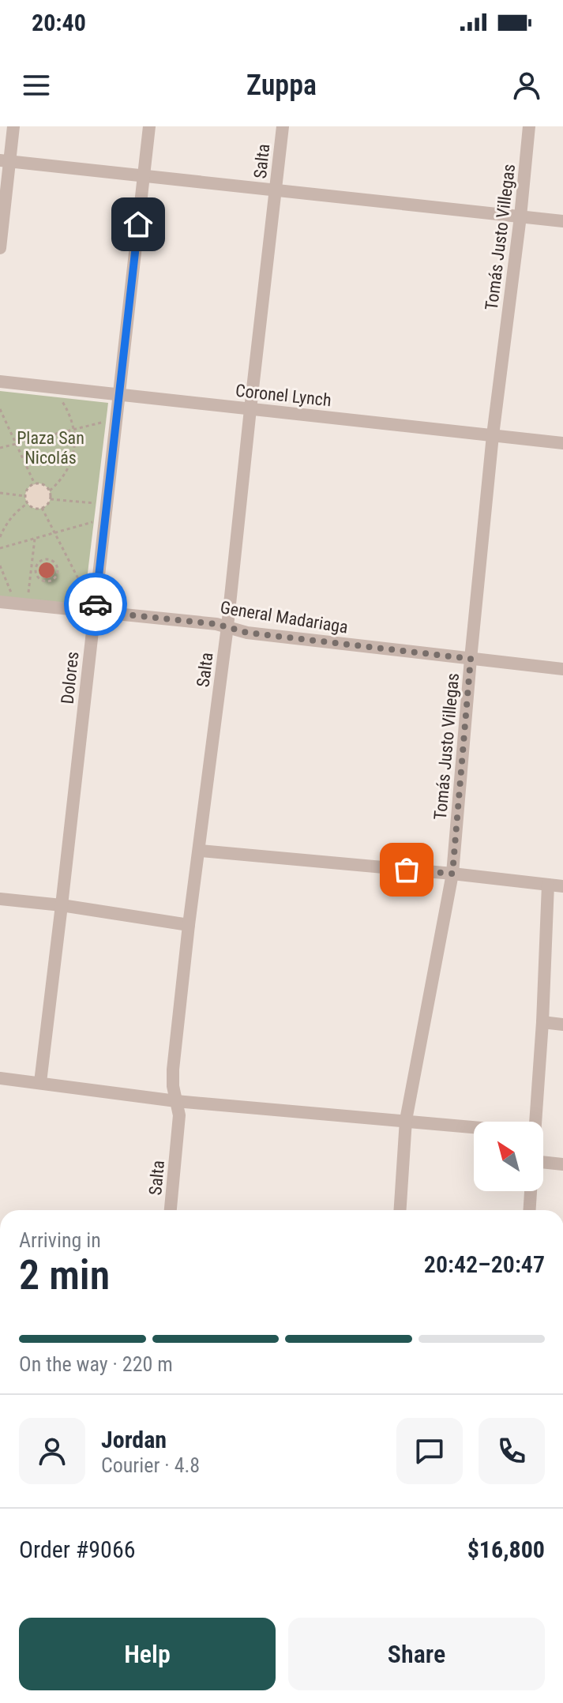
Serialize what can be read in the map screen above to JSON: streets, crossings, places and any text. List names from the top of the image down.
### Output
{
  "streets": {
    "street": [
      "Salta",
      "Tomás Justo Villegas",
      "Coronel Lynch",
      "General Madariaga",
      "Dolores"
    ]
  },
  "crossings": [
    ["Salta", "Coronel Lynch"],
    ["Salta", "General Madariaga"],
    ["Tomás Justo Villegas", "Coronel Lynch"],
    ["Tomás Justo Villegas", "General Madariaga"],
    ["Coronel Lynch", "Dolores"],
    ["General Madariaga", "Dolores"]
  ],
  "parks": ["Plaza San Nicolás"],
  "north": "top left",
  "page": {
    "status": "20:40",
    "header": "Zuppa",
    "heading": ["2 min", "Arriving in", "20:42–20:47"],
    "panel": [
      "Jordan",
      "Courier · 4.8",
      "Order #9066",
      "$16,800"
    ],
    "bar": "On the way · 220 m",
    "buttons": ["Help", "Share"]
  }
}
